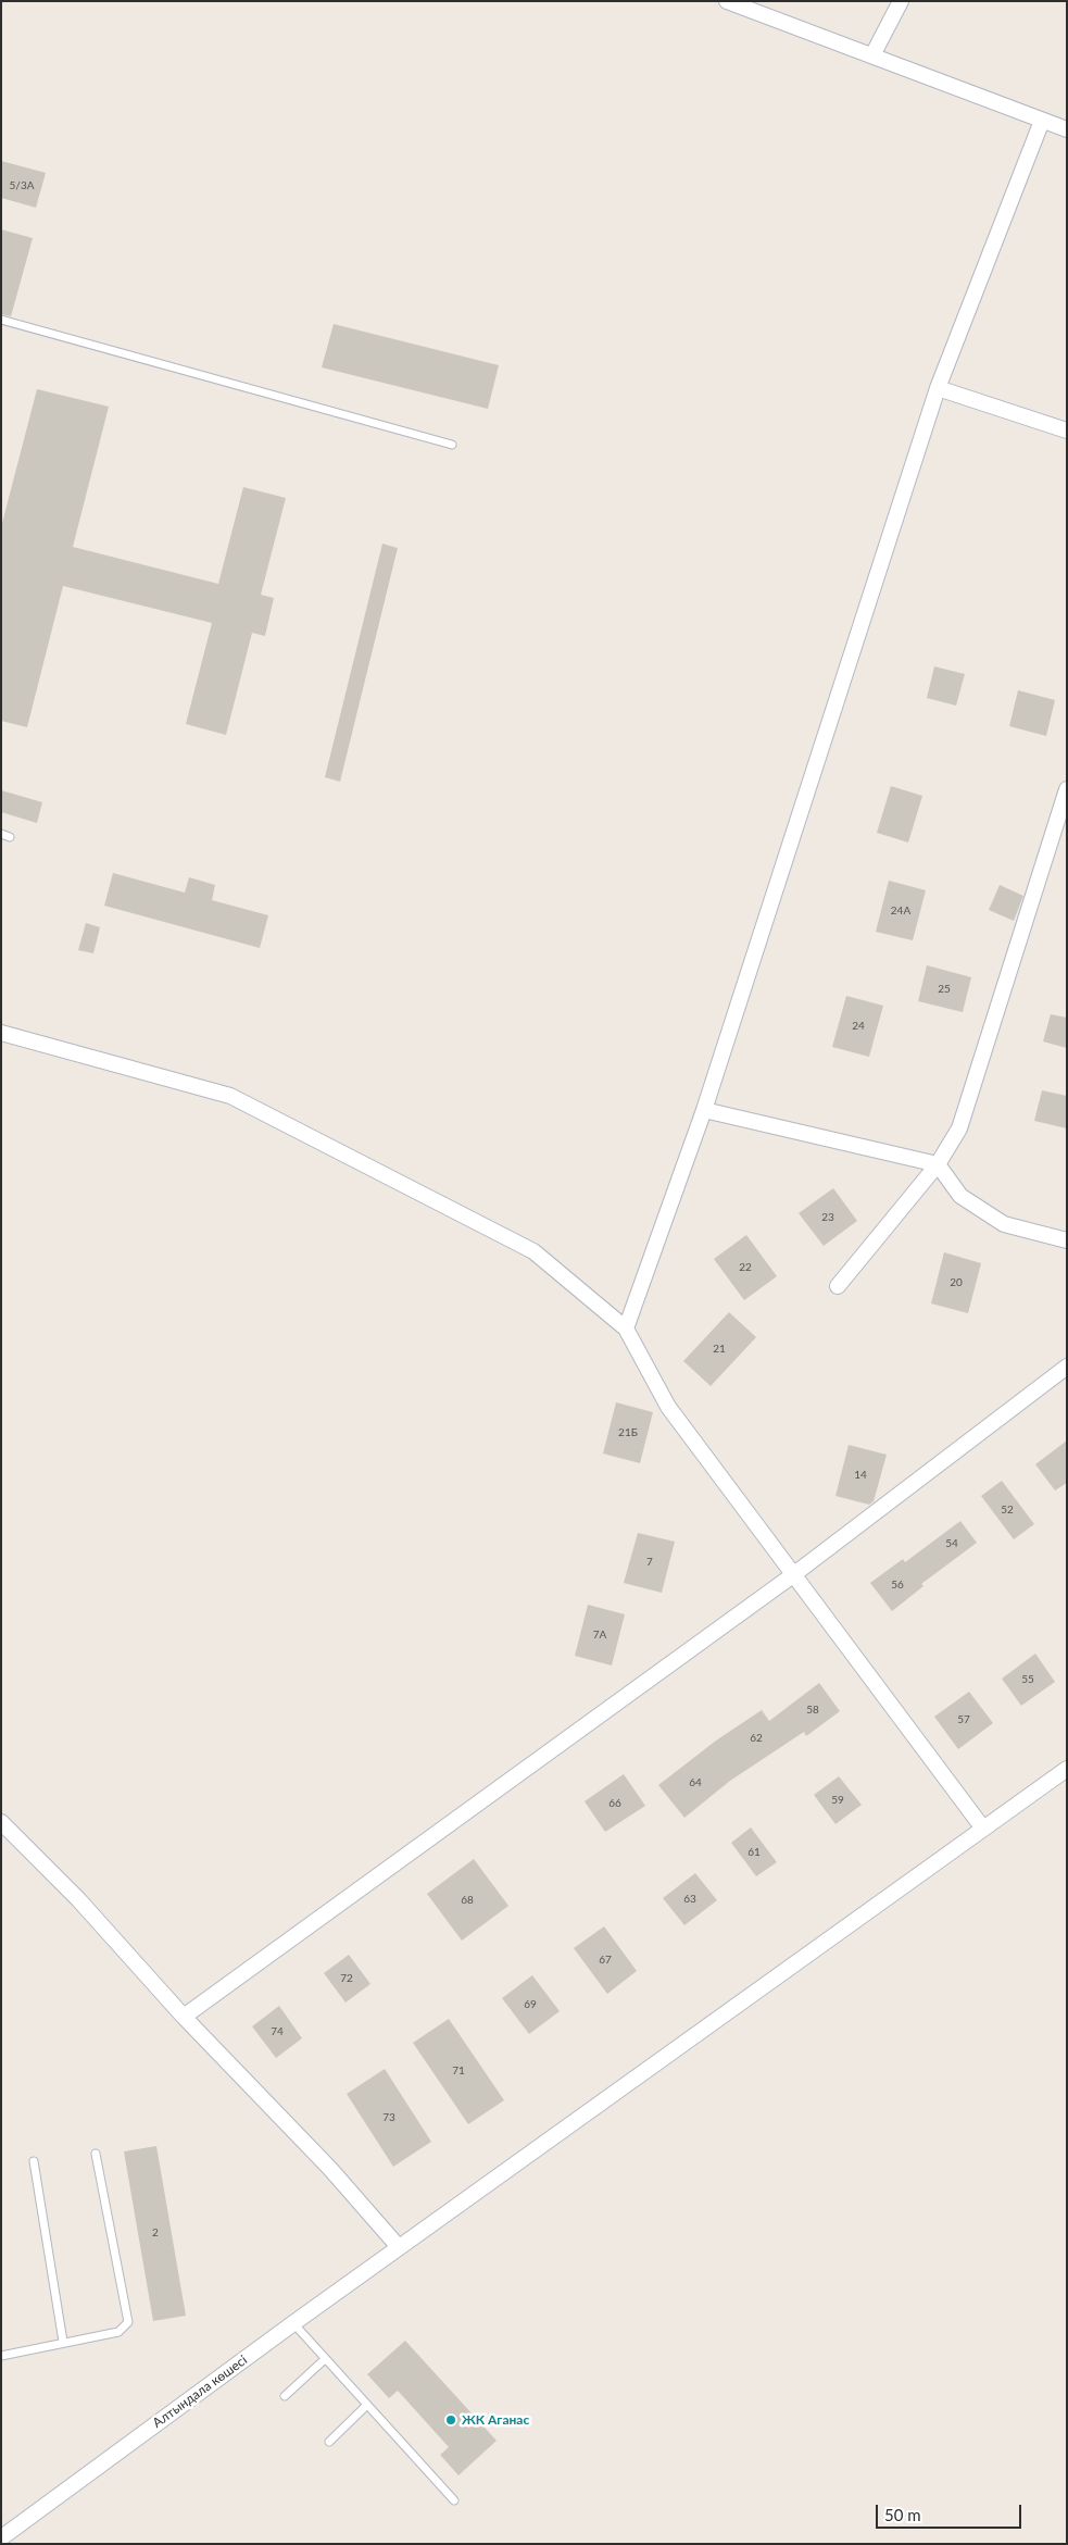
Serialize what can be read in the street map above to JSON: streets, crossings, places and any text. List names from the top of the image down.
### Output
{
  "streets": {
    "street": ["Алтындала көшесі"]
  },
  "places": ["ЖК Аганас"],
  "house_numbers": [
    "5/3А",
    "24А",
    "25",
    "24",
    "23",
    "22",
    "20",
    "21",
    "21Б",
    "14",
    "52",
    "54",
    "7",
    "56",
    "7А",
    "55",
    "58",
    "57",
    "62",
    "64",
    "59",
    "66",
    "61",
    "63",
    "68",
    "67",
    "72",
    "69",
    "74",
    "71",
    "73",
    "2"
  ],
  "scale_bar": "50 m"
}
